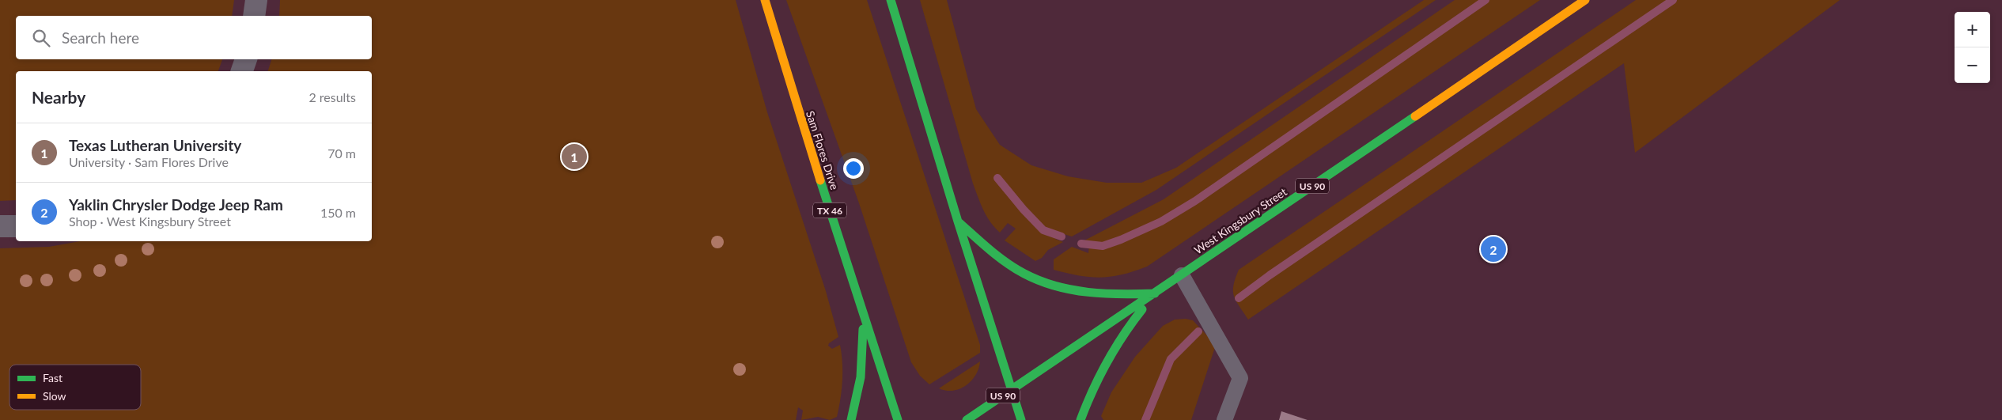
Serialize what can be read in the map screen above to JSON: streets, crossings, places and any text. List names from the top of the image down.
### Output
{
  "streets": {
    "main road": [
      "Sam Flores Drive",
      "US 90",
      "TX 46",
      "West Kingsbury Street"
    ]
  },
  "legend": ["Fast", "Slow"],
  "page": {
    "map_buttons": ["+", "−"],
    "search": "Search here",
    "heading": ["Nearby", "2 results"],
    "list": [
      {
        "mark": "1",
        "name": "Texas Lutheran University",
        "note": "University · Sam Flores Drive",
        "value": "70 m"
      },
      {
        "mark": "2",
        "name": "Yaklin Chrysler Dodge Jeep Ram",
        "note": "Shop · West Kingsbury Street",
        "value": "150 m"
      }
    ],
    "pins": ["1", "2"]
  }
}
